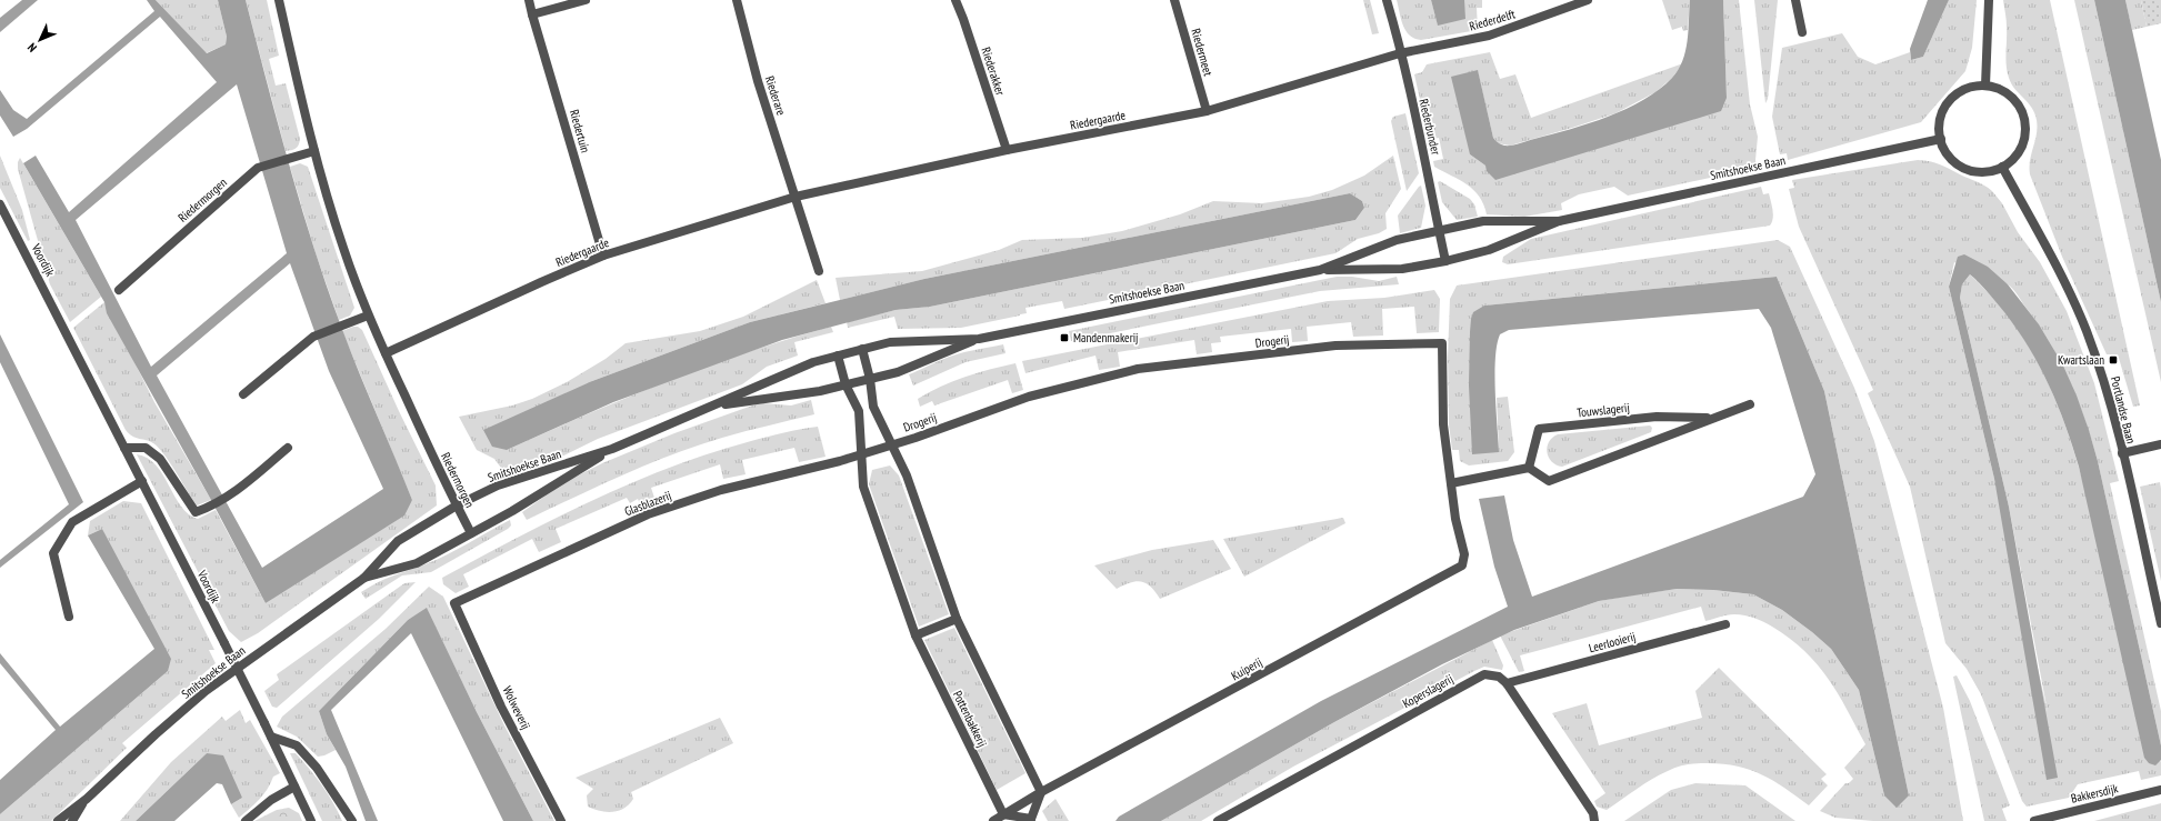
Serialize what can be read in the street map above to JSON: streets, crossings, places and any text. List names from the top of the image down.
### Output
{
  "streets": {
    "street": [
      "Riederdelft",
      "Riedermeet",
      "Riederakker",
      "Riederare",
      "Riedergaarde",
      "Riederbunder",
      "Riedertuin",
      "Smitshoekse Baan",
      "Riedermorgen",
      "Voordijk",
      "Drogerij",
      "Touwslagerij",
      "Portlandse Baan",
      "Glasblazerij",
      "Leerlooierij",
      "Kuiperij",
      "Koperslagerij",
      "Wolweverij",
      "Pottenbakkerij",
      "Bakkersdijk"
    ]
  },
  "crossings": [
    ["Riederdelft", "Riedergaarde"],
    ["Riederdelft", "Riederbunder"],
    ["Riedermeet", "Riedergaarde"],
    ["Riederakker", "Riedergaarde"],
    ["Riederare", "Riedergaarde"],
    ["Riedergaarde", "Riederbunder"],
    ["Riedergaarde", "Riedertuin"],
    ["Riedergaarde", "Riedermorgen"],
    ["Riederbunder", "Smitshoekse Baan"],
    ["Smitshoekse Baan", "Riedermorgen"],
    ["Smitshoekse Baan", "Portlandse Baan"],
    ["Smitshoekse Baan", "Pottenbakkerij"],
    ["Drogerij", "Kuiperij"],
    ["Glasblazerij", "Wolweverij"],
    ["Glasblazerij", "Pottenbakkerij"],
    ["Leerlooierij", "Koperslagerij"]
  ],
  "places": {
    "transit": ["Mandenmakerij", "Kwartslaan"]
  },
  "north": "bottom left"
}
